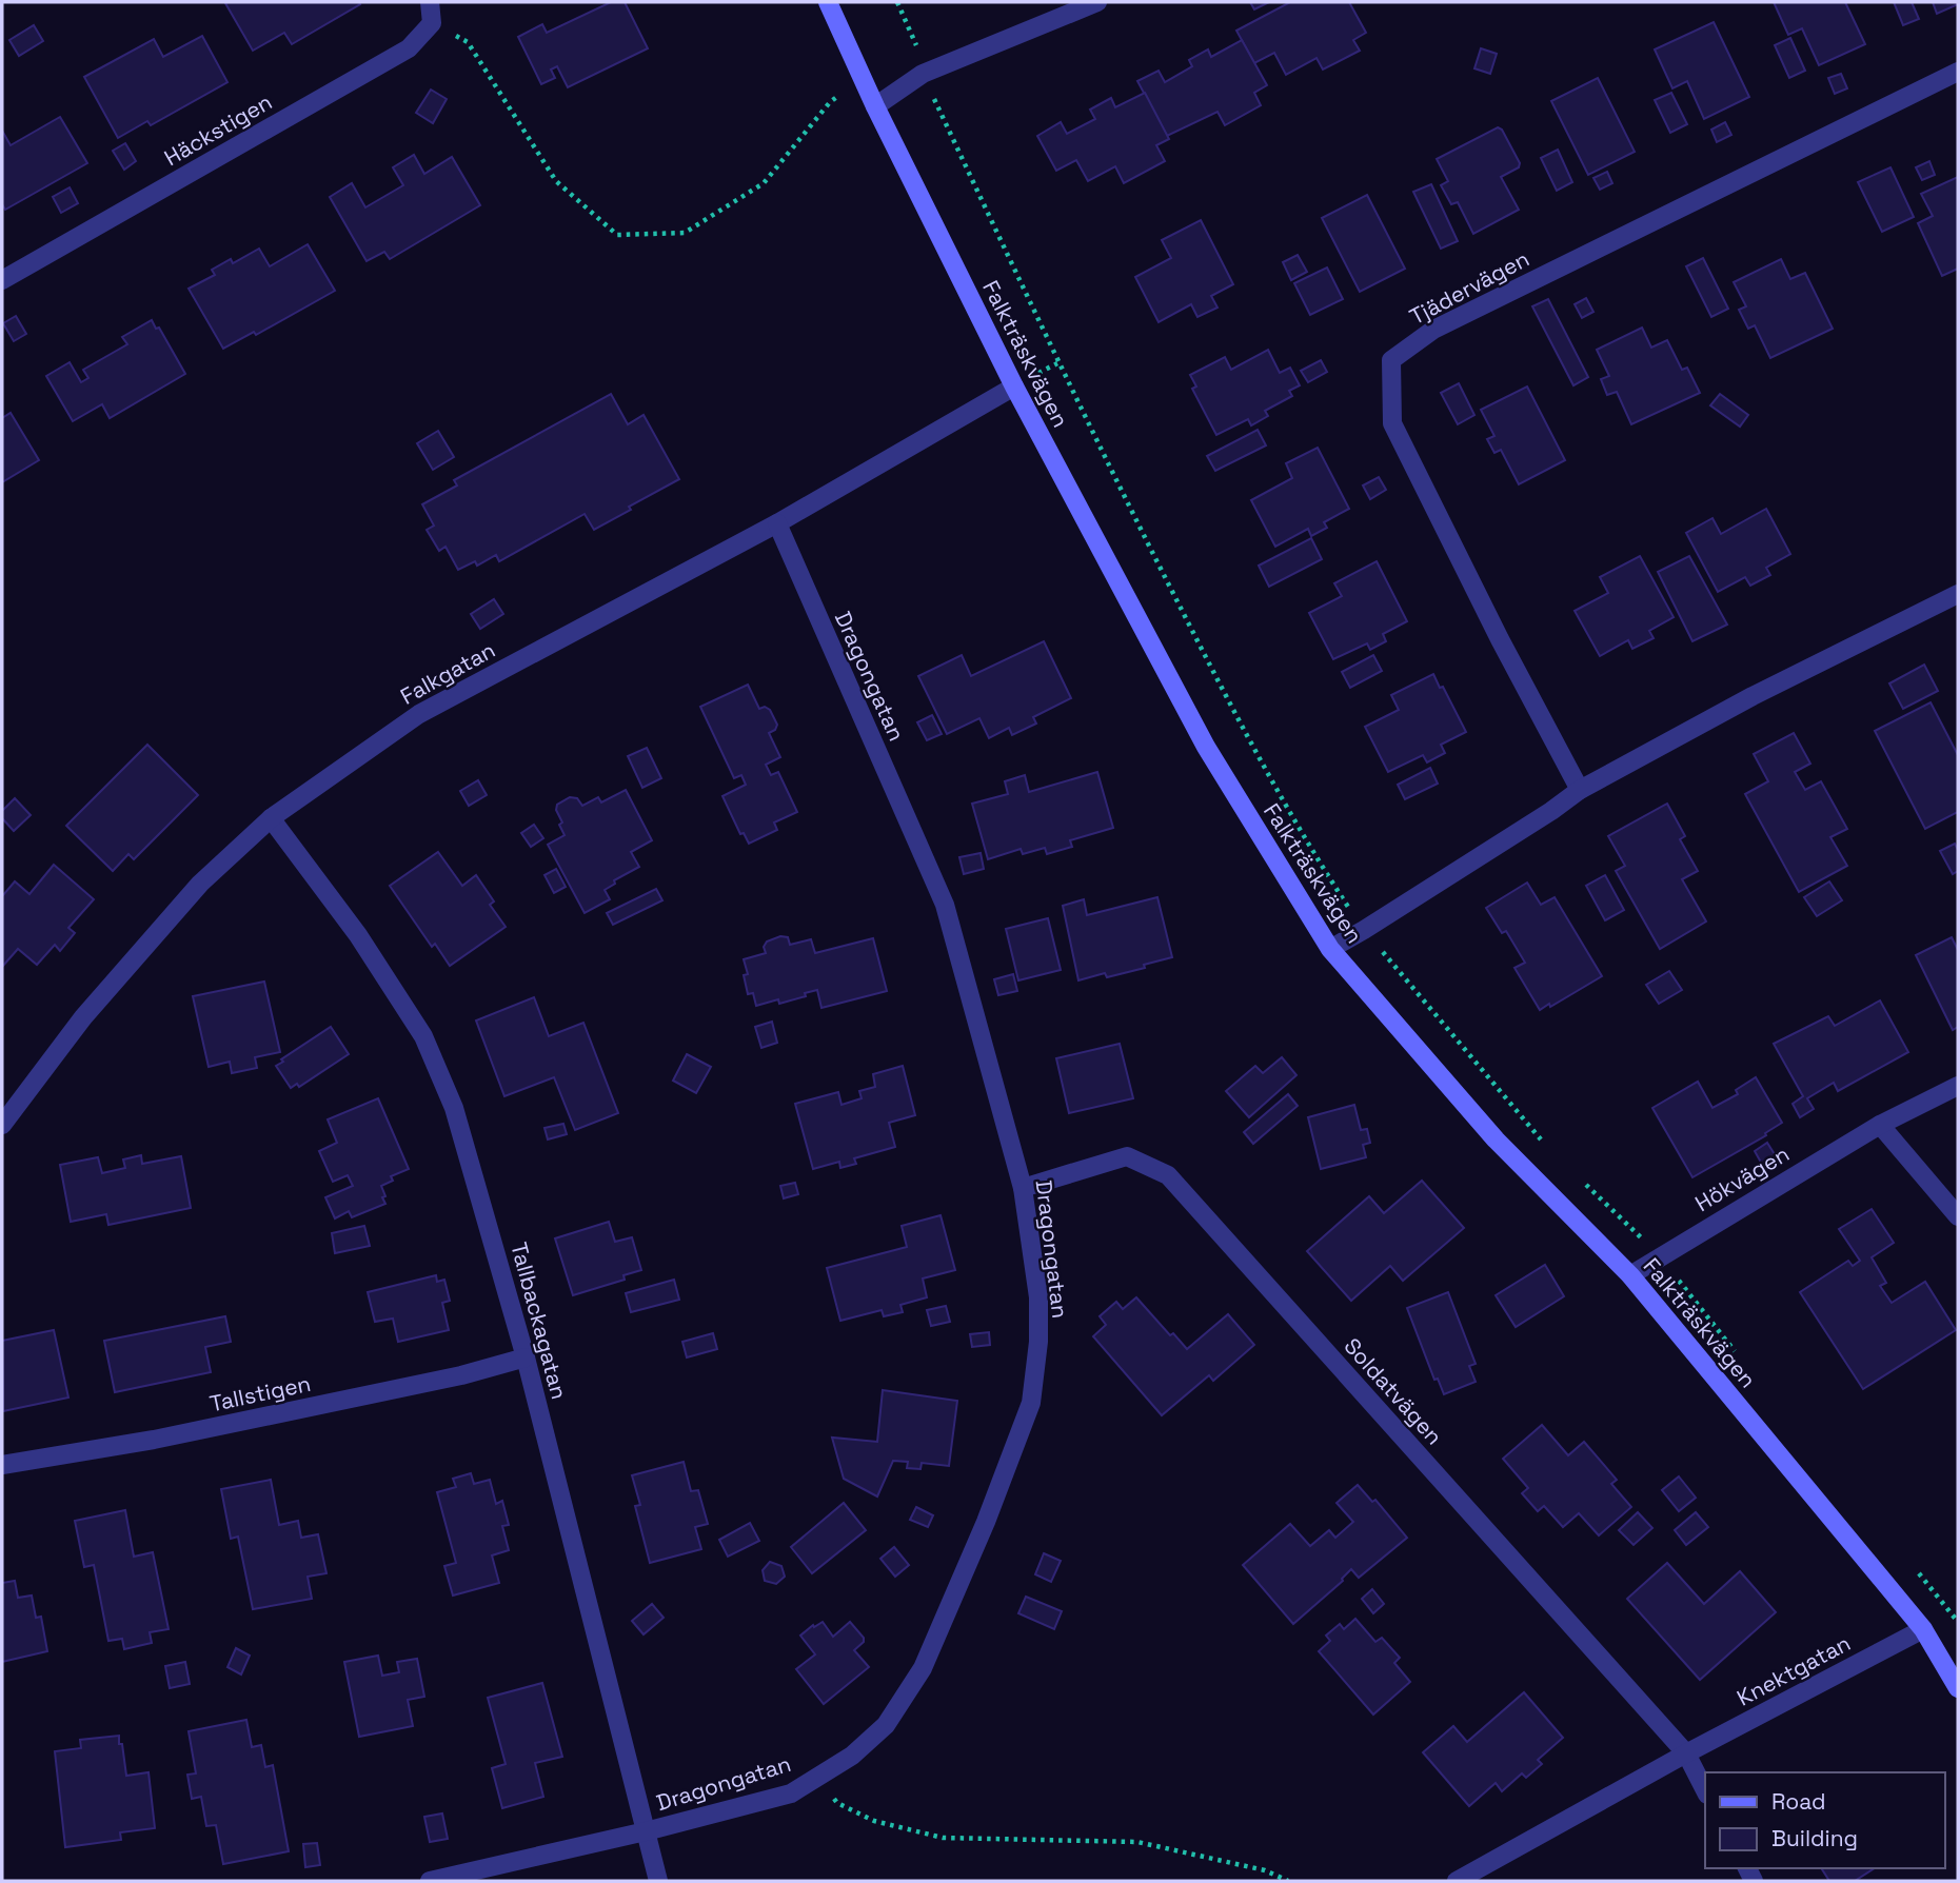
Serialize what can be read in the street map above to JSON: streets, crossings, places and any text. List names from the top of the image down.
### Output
{
  "streets": {
    "street": [
      "Häckstigen",
      "Tjädervägen",
      "Falkträskvägen",
      "Falkgatan",
      "Dragongatan",
      "Hökvägen",
      "Tallbackagatan",
      "Soldatvägen",
      "Tallstigen",
      "Knektgatan"
    ]
  },
  "crossings": [
    ["Falkträskvägen", "Falkgatan"],
    ["Falkträskvägen", "Hökvägen"],
    ["Falkträskvägen", "Knektgatan"],
    ["Falkgatan", "Dragongatan"],
    ["Falkgatan", "Tallbackagatan"],
    ["Dragongatan", "Tallbackagatan"],
    ["Dragongatan", "Soldatvägen"],
    ["Tallbackagatan", "Tallstigen"],
    ["Soldatvägen", "Knektgatan"]
  ],
  "legend": ["Road", "Building"]
}
